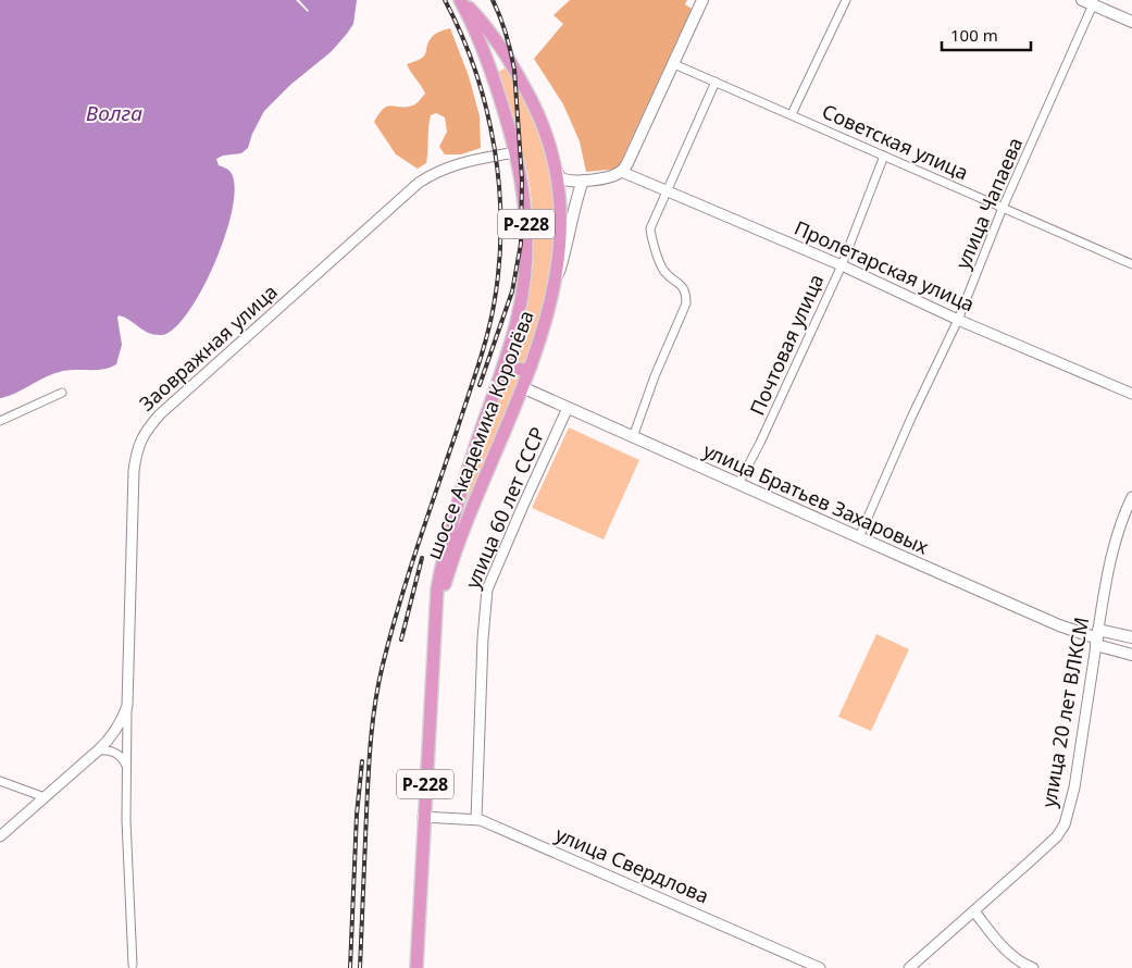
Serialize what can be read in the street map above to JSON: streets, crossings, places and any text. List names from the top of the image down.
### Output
{
  "streets": {
    "highway": ["Р-228", "шоссе Академика Королёва"],
    "main road": ["улица Братьев Захаровых"],
    "street": [
      "Советская улица",
      "улица Чапаева",
      "Пролетарская улица",
      "Почтовая улица",
      "Заовражная улица",
      "улица 60 лет СССР",
      "улица 20 лет ВЛКСМ",
      "улица Свердлова"
    ]
  },
  "crossings": [
    ["Советская улица", "улица Чапаева"],
    ["Советская улица", "Почтовая улица"],
    ["улица Чапаева", "Пролетарская улица"],
    ["улица Чапаева", "улица Братьев Захаровых"],
    ["Пролетарская улица", "Почтовая улица"],
    ["Почтовая улица", "улица Братьев Захаровых"],
    ["Заовражная улица", "шоссе Академика Королёва"],
    ["шоссе Академика Королёва", "улица Братьев Захаровых"],
    ["шоссе Академика Королёва", "улица Свердлова"],
    ["улица Братьев Захаровых", "улица 60 лет СССР"],
    ["улица Братьев Захаровых", "улица 20 лет ВЛКСМ"],
    ["улица 60 лет СССР", "улица Свердлова"]
  ],
  "water": ["Волга"],
  "scale_bar": "100 m"
}
